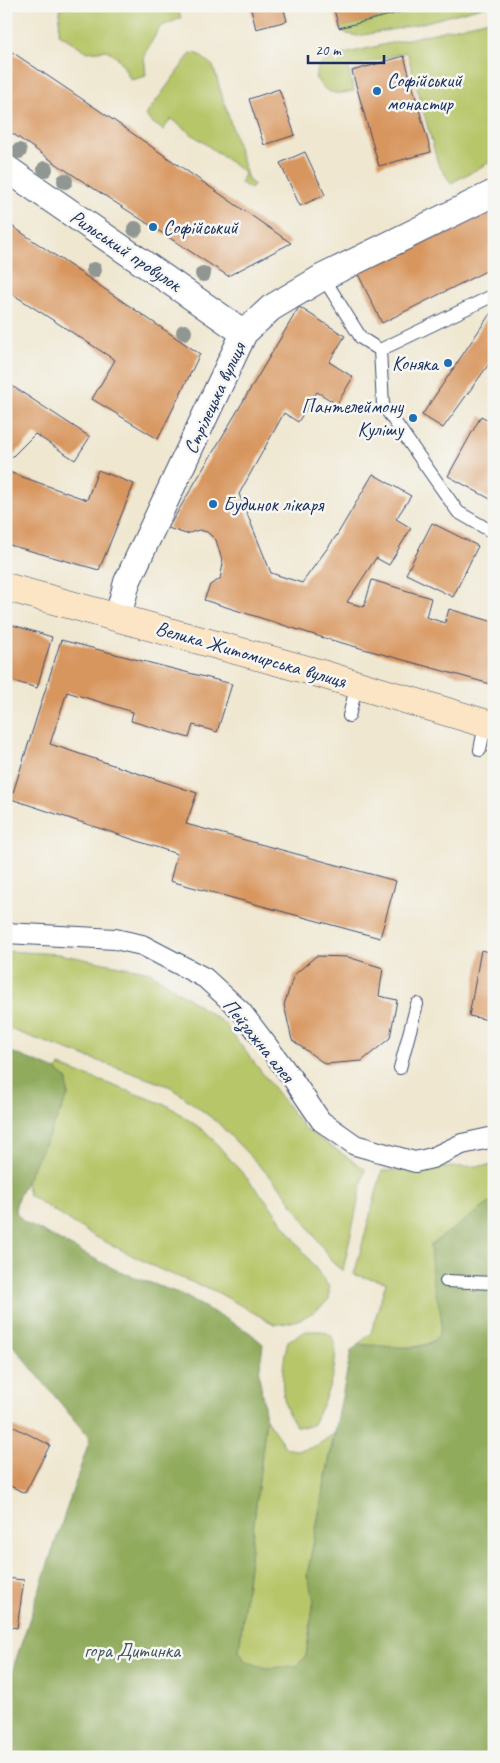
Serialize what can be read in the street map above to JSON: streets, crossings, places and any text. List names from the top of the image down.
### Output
{
  "streets": {
    "main road": ["Велика Житомирська вулиця"],
    "street": ["Рильський провулок", "Стрілецька вулиця", "Пейзажна алея"]
  },
  "crossings": [
    ["Рильський провулок", "Стрілецька вулиця"],
    ["Стрілецька вулиця", "Велика Житомирська вулиця"]
  ],
  "parks": ["гора Дитинка"],
  "places": [
    "Софійський монастир",
    "Софійський",
    "Коняка",
    "Пантелеймону Кулішу",
    "Будинок лікаря"
  ],
  "scale_bar": "20 m"
}
